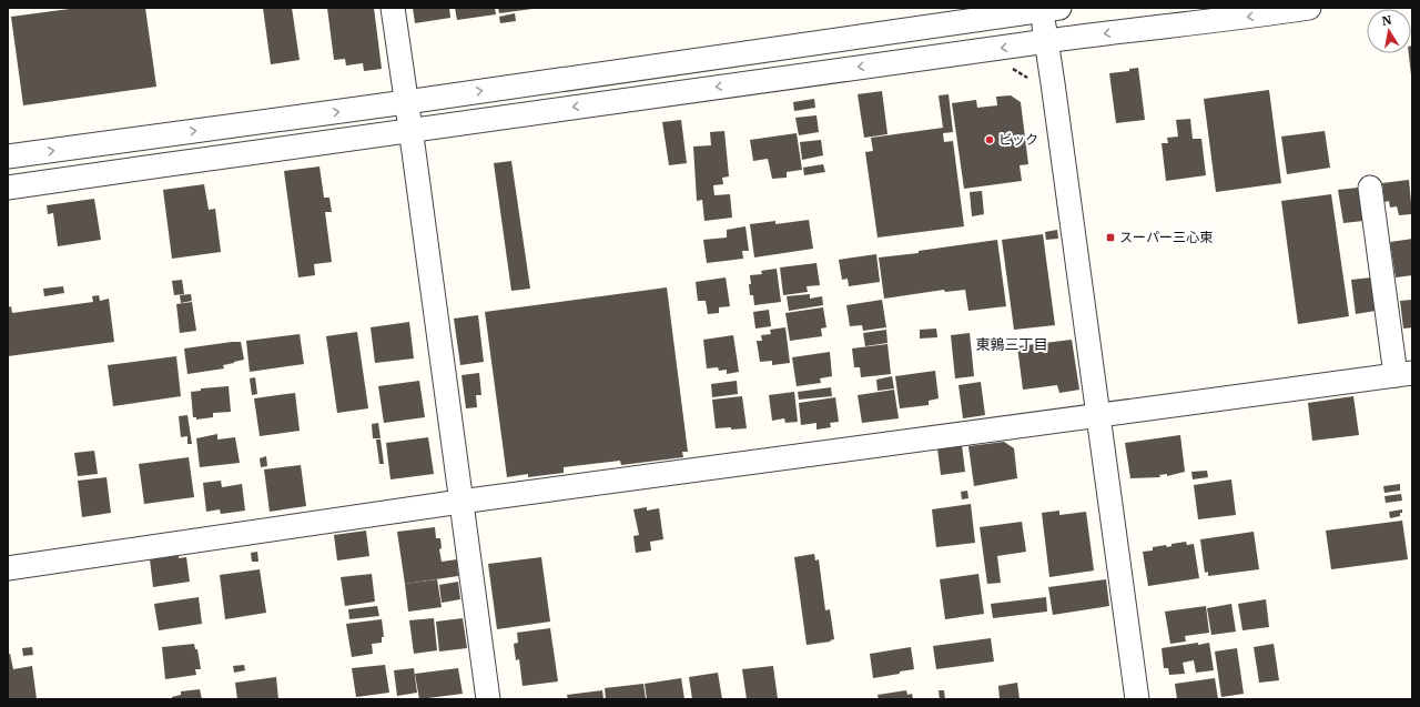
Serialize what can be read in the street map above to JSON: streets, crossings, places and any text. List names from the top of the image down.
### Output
{
  "districts": ["東鶉三丁目"],
  "places": {
    "other": ["ビック"],
    "transit": ["スーパー三心東"]
  },
  "north": "top"
}
